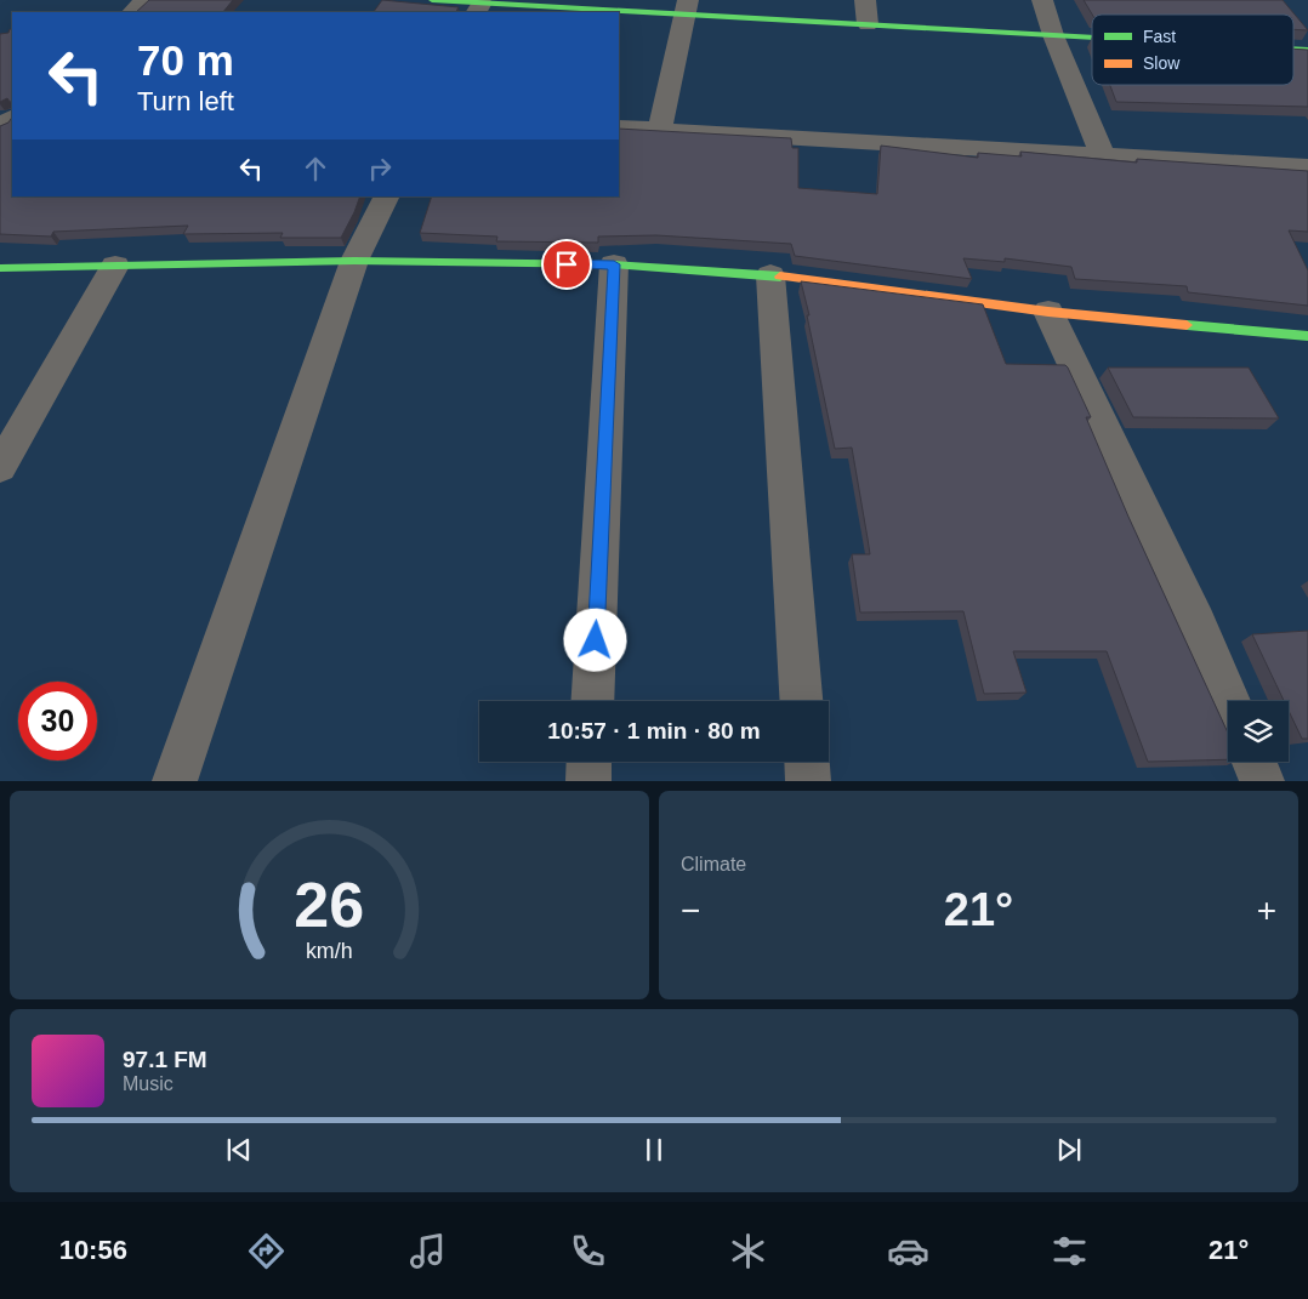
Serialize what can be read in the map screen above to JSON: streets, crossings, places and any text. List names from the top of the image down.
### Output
{
  "legend": ["Fast", "Slow"],
  "page": {
    "turn": ["70 m", "Turn left"],
    "limit": "30",
    "trip": "10:57 · 1 min · 80 m",
    "tile": "Climate",
    "heat": ["−", "21°", "+"],
    "song": ["97.1 FM", "Music"],
    "tabs": ["10:56", "21°"],
    "gauge": ["26", "km/h"]
  }
}
